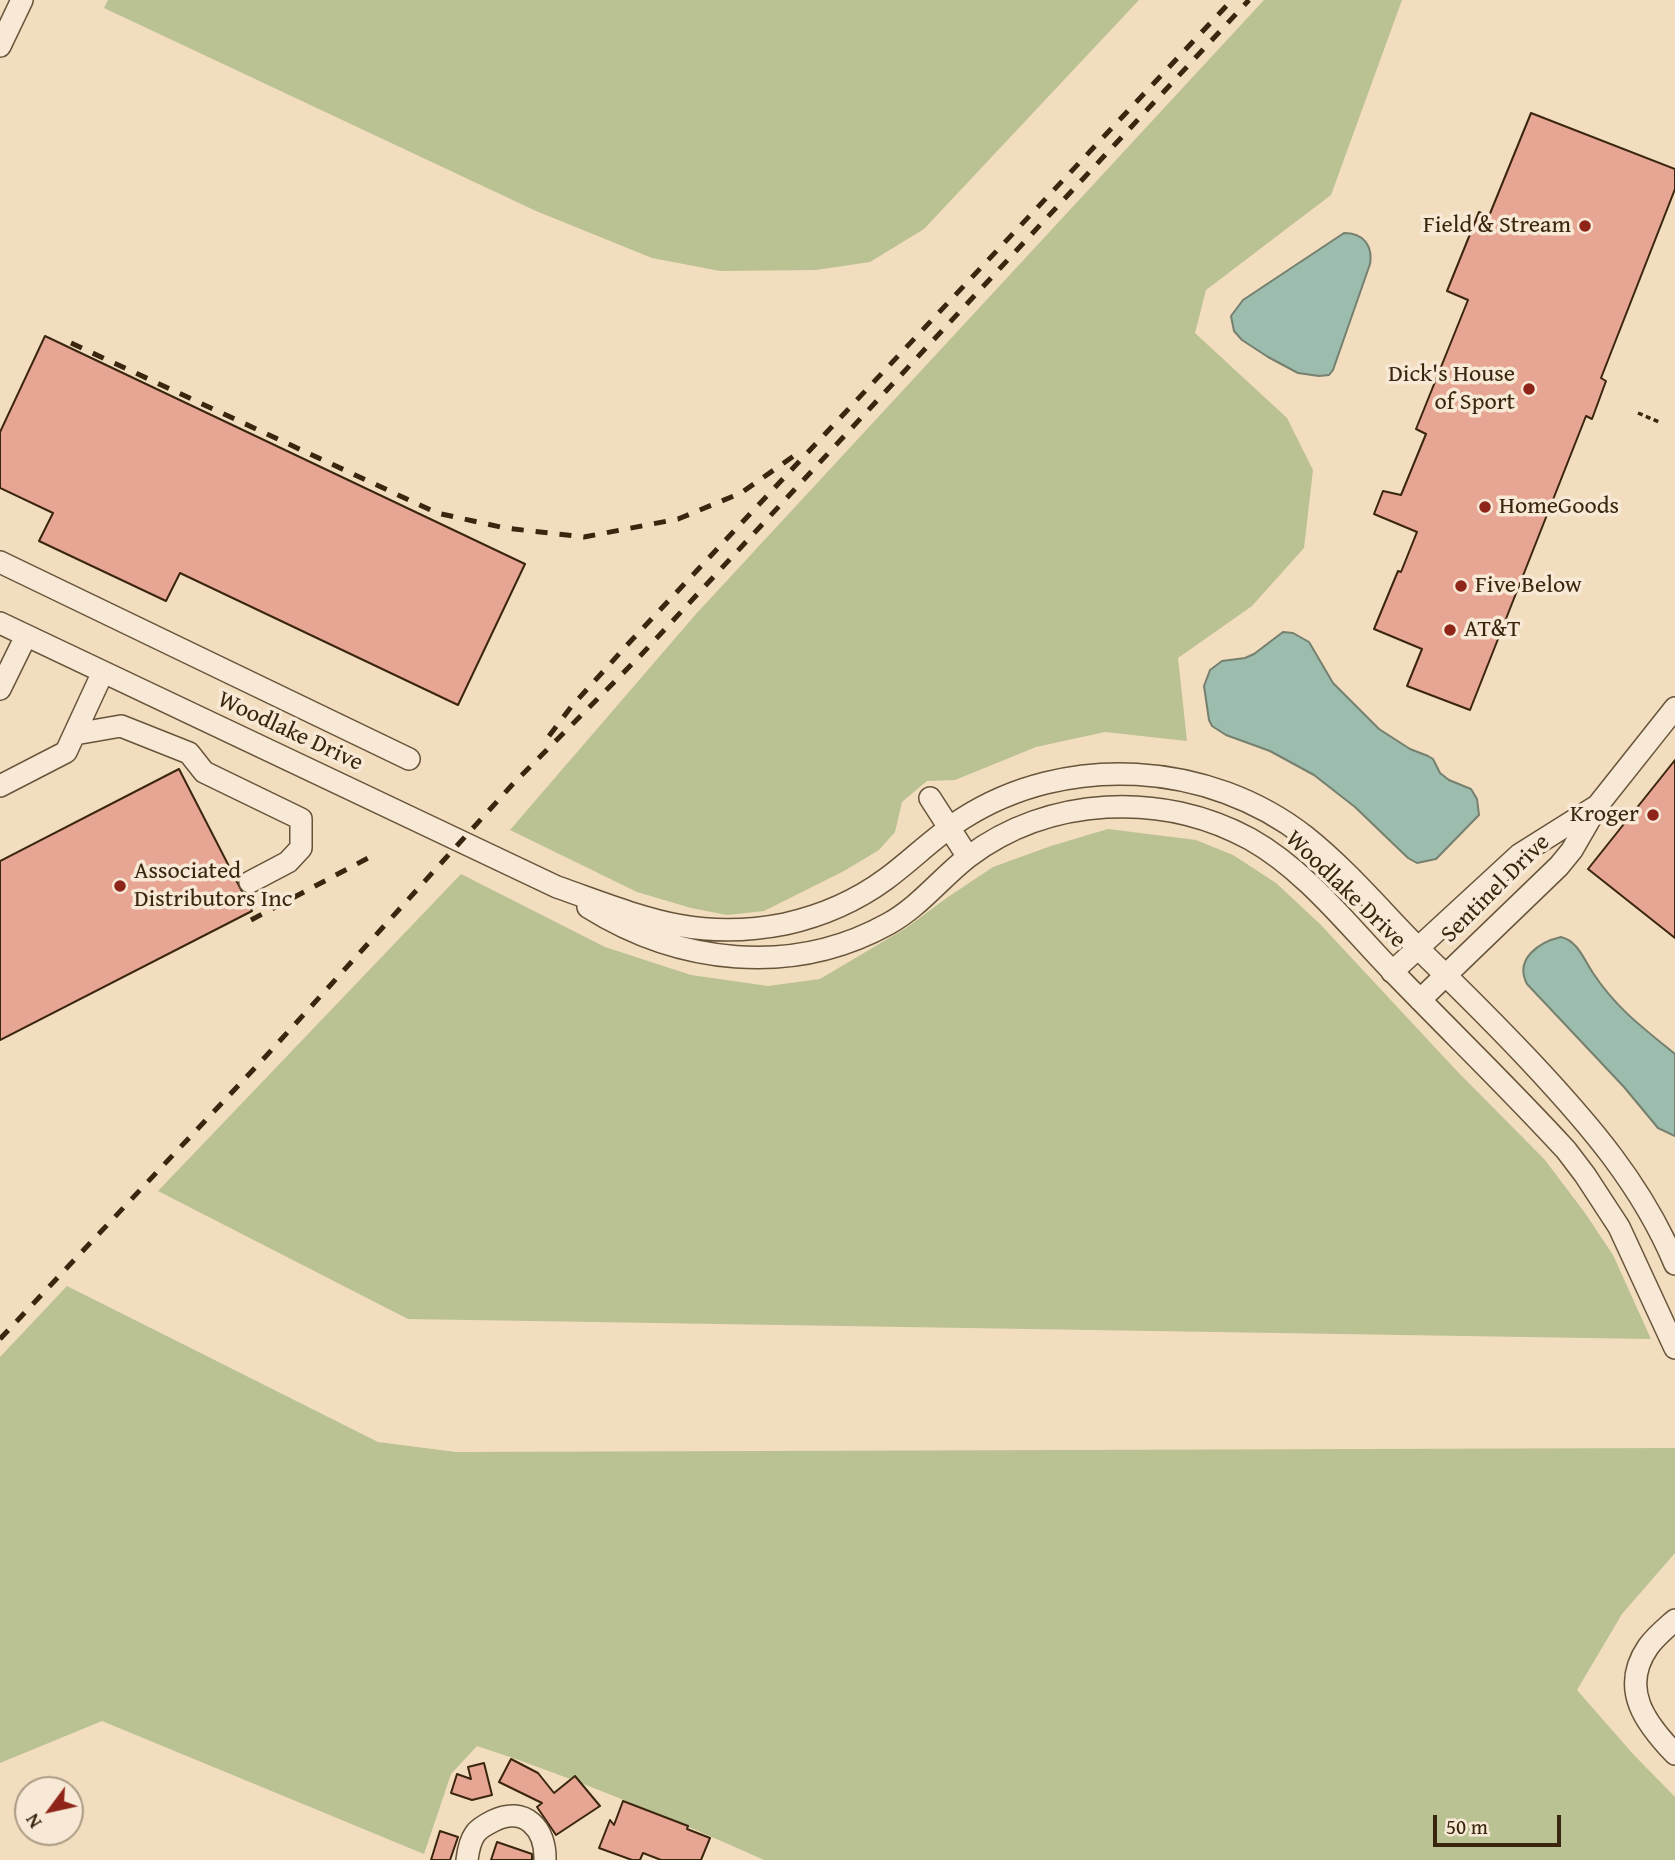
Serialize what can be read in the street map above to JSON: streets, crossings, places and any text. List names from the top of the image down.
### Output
{
  "streets": {
    "street": ["Woodlake Drive", "Sentinel Drive"]
  },
  "crossings": [
    ["Woodlake Drive", "Sentinel Drive"]
  ],
  "places": [
    "Field & Stream",
    "Dick's House of Sport",
    "HomeGoods",
    "Five Below",
    "AT&T",
    "Kroger",
    "Associated Distributors Inc"
  ],
  "scale_bar": "50 m",
  "north": "bottom left"
}
